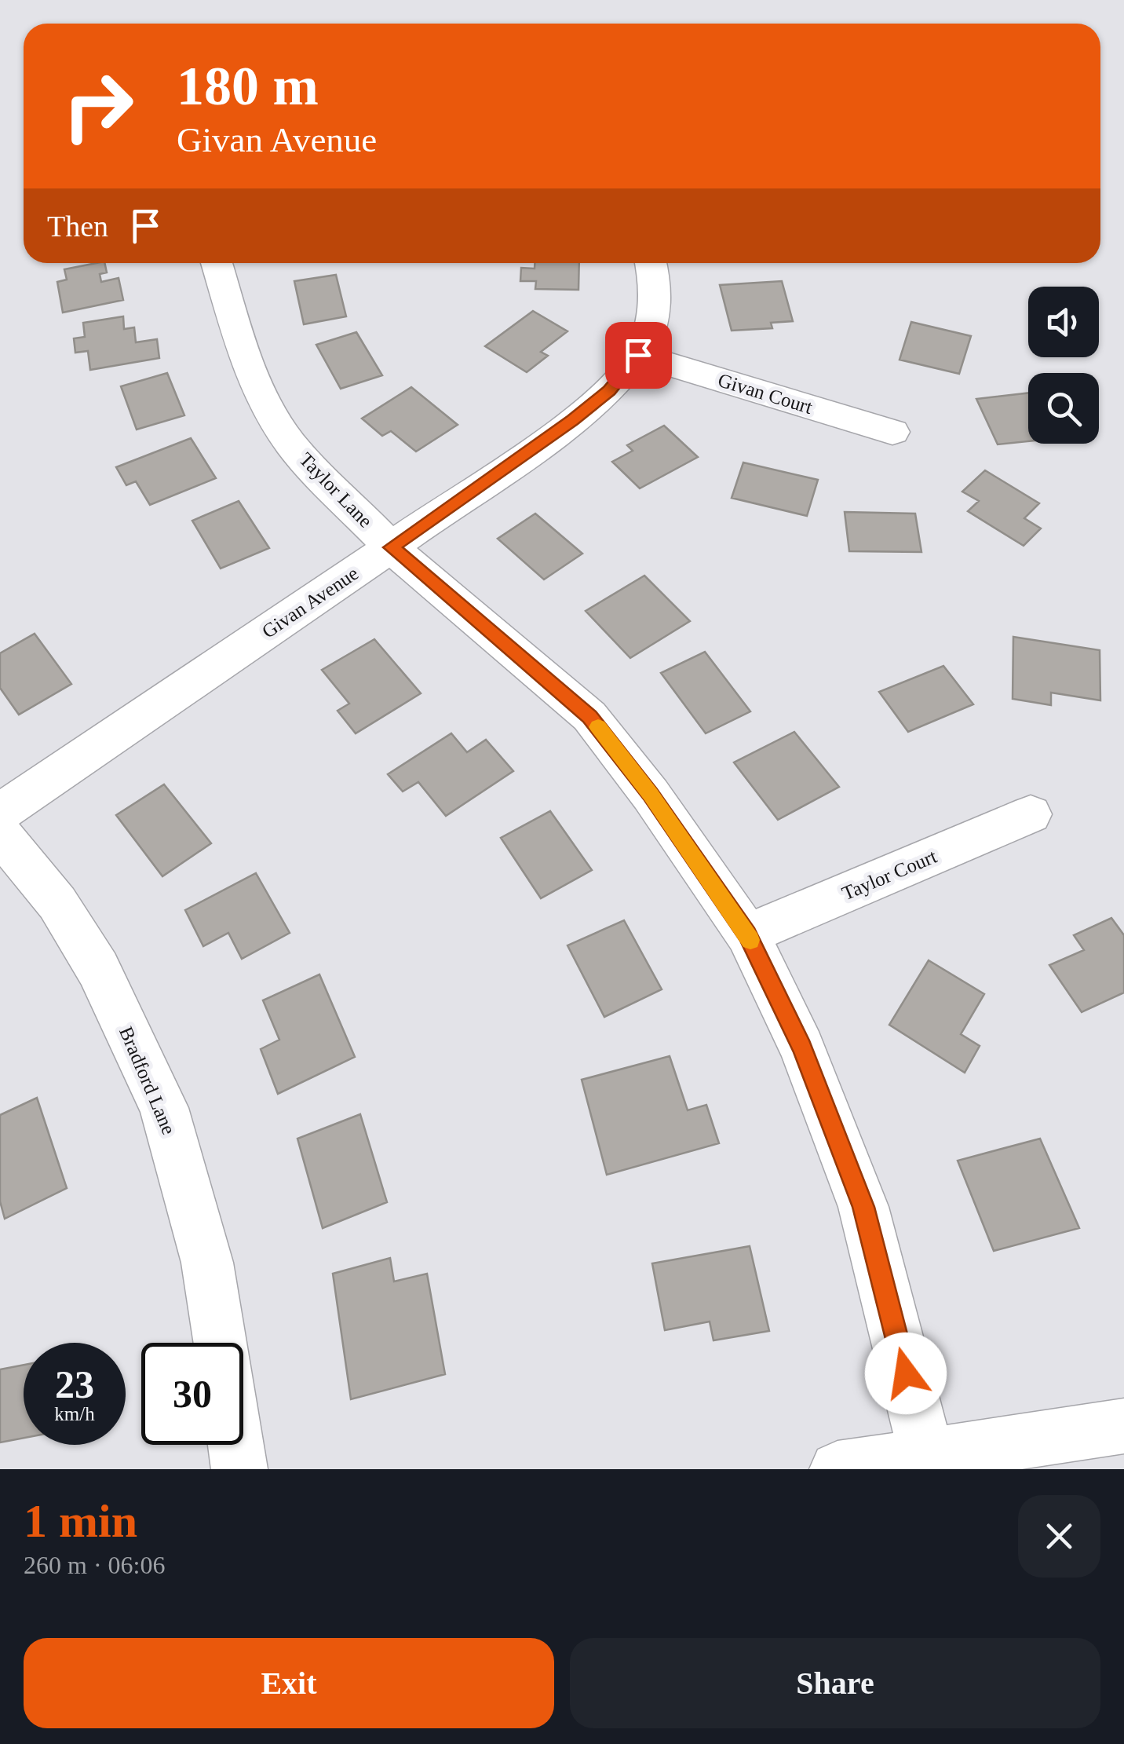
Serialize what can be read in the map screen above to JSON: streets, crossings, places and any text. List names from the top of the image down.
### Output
{
  "streets": {
    "street": [
      "Givan Court",
      "Taylor Lane",
      "Givan Avenue",
      "Taylor Court",
      "Bradford Lane"
    ]
  },
  "crossings": [
    ["Givan Court", "Givan Avenue"],
    ["Taylor Lane", "Givan Avenue"],
    ["Taylor Lane", "Taylor Court"]
  ],
  "page": {
    "turn": ["180 m", "Givan Avenue"],
    "then": "Then",
    "speed": "23 km/h",
    "limit": "30",
    "heading": ["1 min", "260 m · 06:06"],
    "buttons": ["Exit", "Share"]
  }
}
